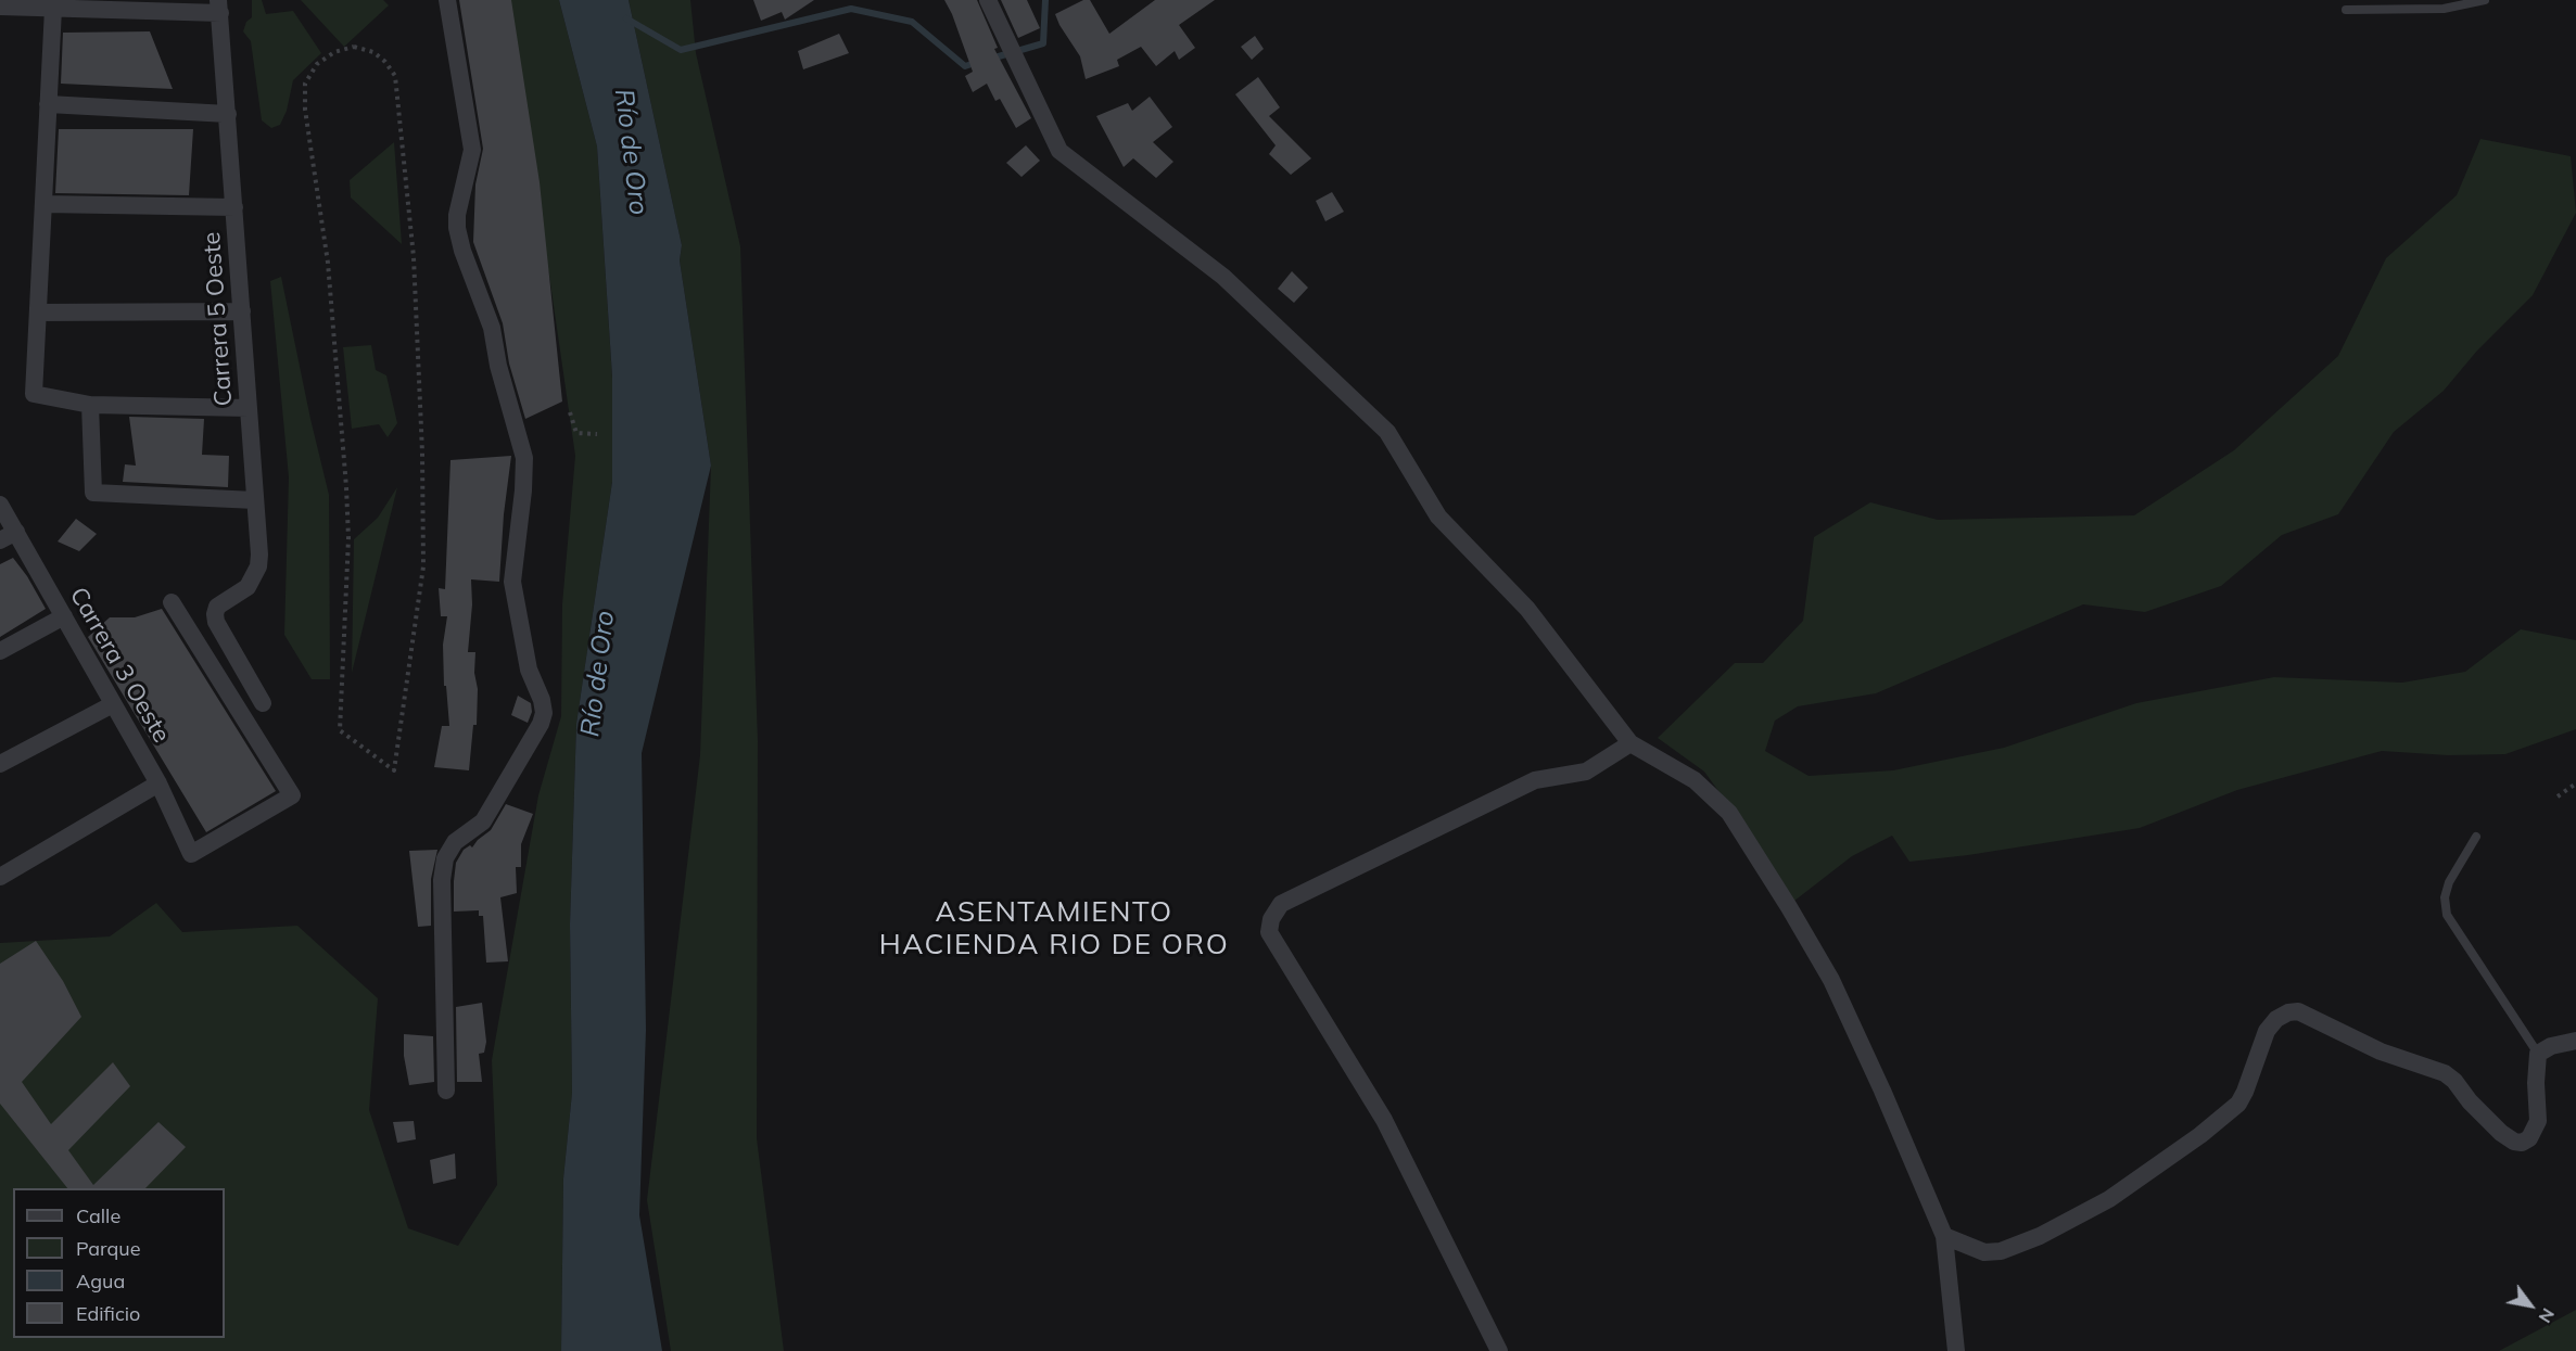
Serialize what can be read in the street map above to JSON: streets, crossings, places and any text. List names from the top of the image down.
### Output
{
  "streets": {
    "street": ["Carrera 5 Oeste", "Carrera 3 Oeste"]
  },
  "districts": ["ASENTAMIENTO HACIENDA RIO DE ORO"],
  "water": ["Río de Oro"],
  "legend": [
    "Calle",
    "Parque",
    "Agua",
    "Edificio"
  ],
  "north": "bottom right"
}
